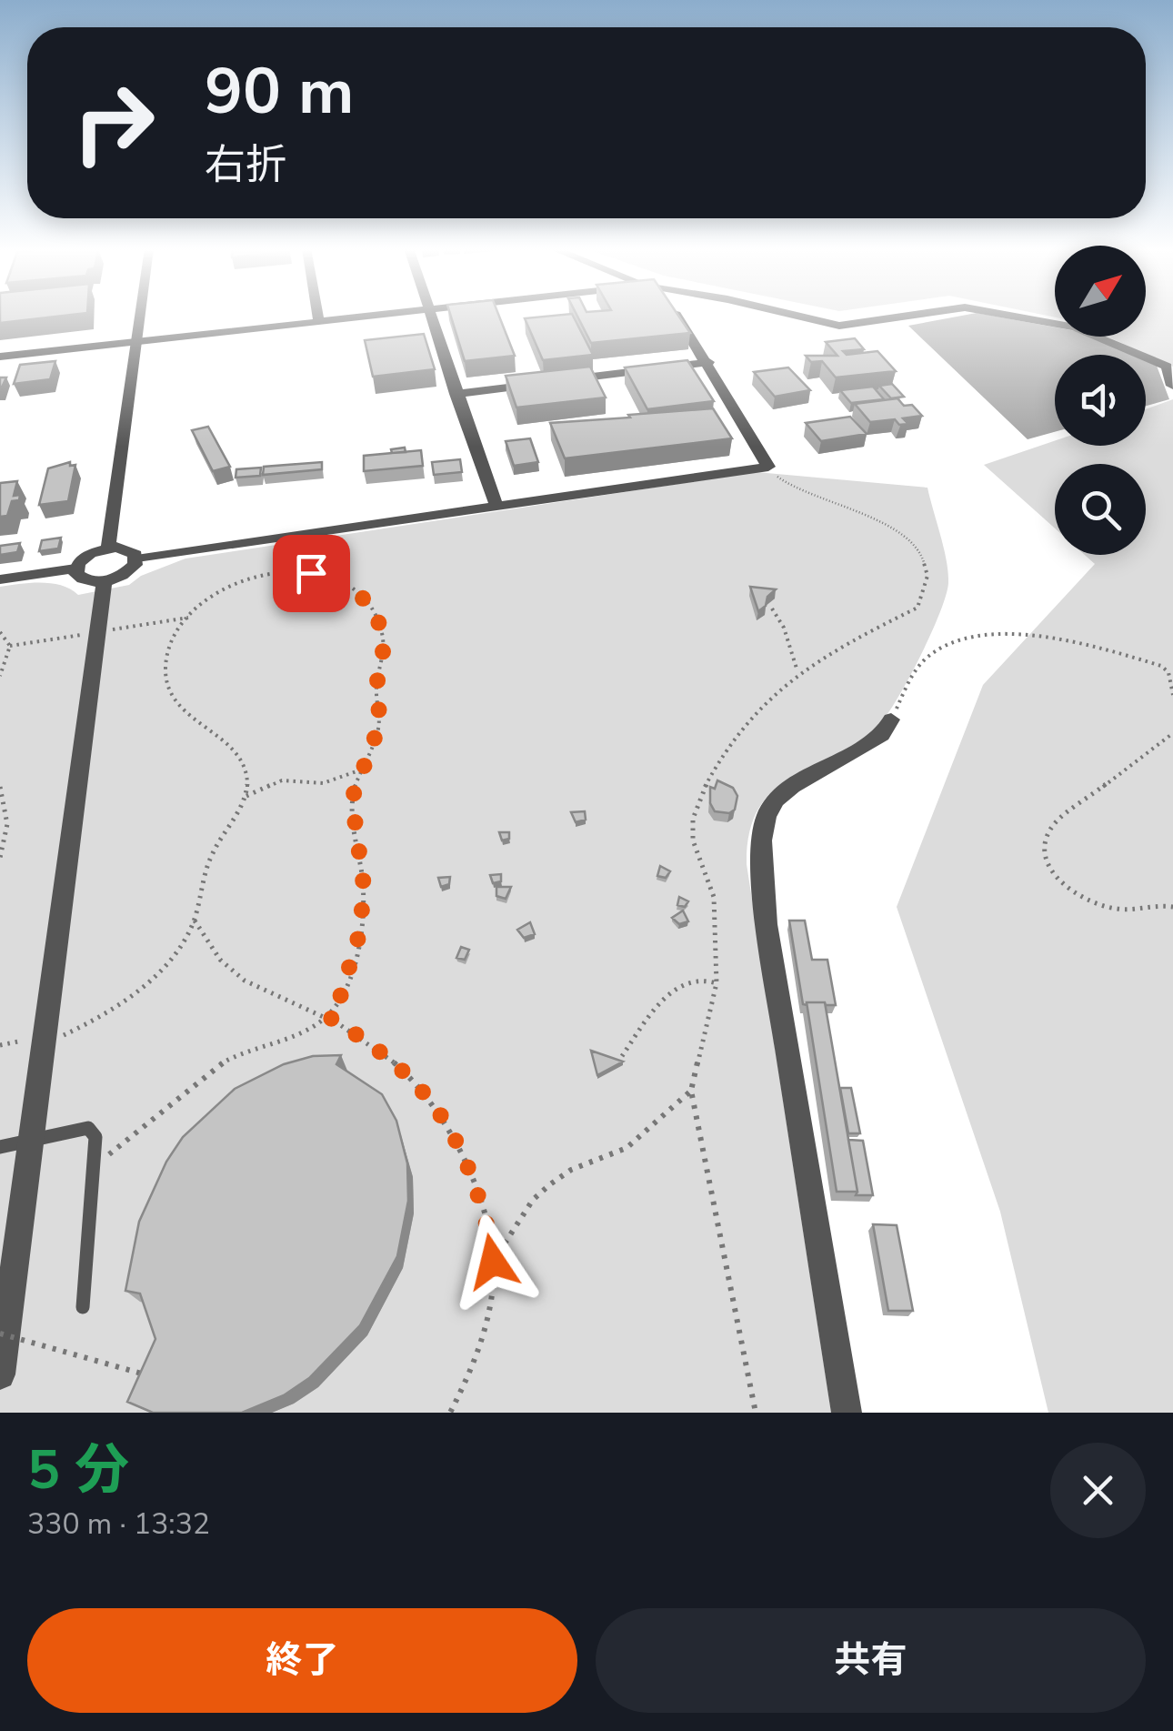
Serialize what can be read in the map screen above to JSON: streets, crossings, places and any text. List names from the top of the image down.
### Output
{
  "north": "top right",
  "page": {
    "turn": ["90 m", "右折"],
    "heading": ["5 分", "330 m · 13:32"],
    "buttons": ["終了", "共有"]
  }
}
